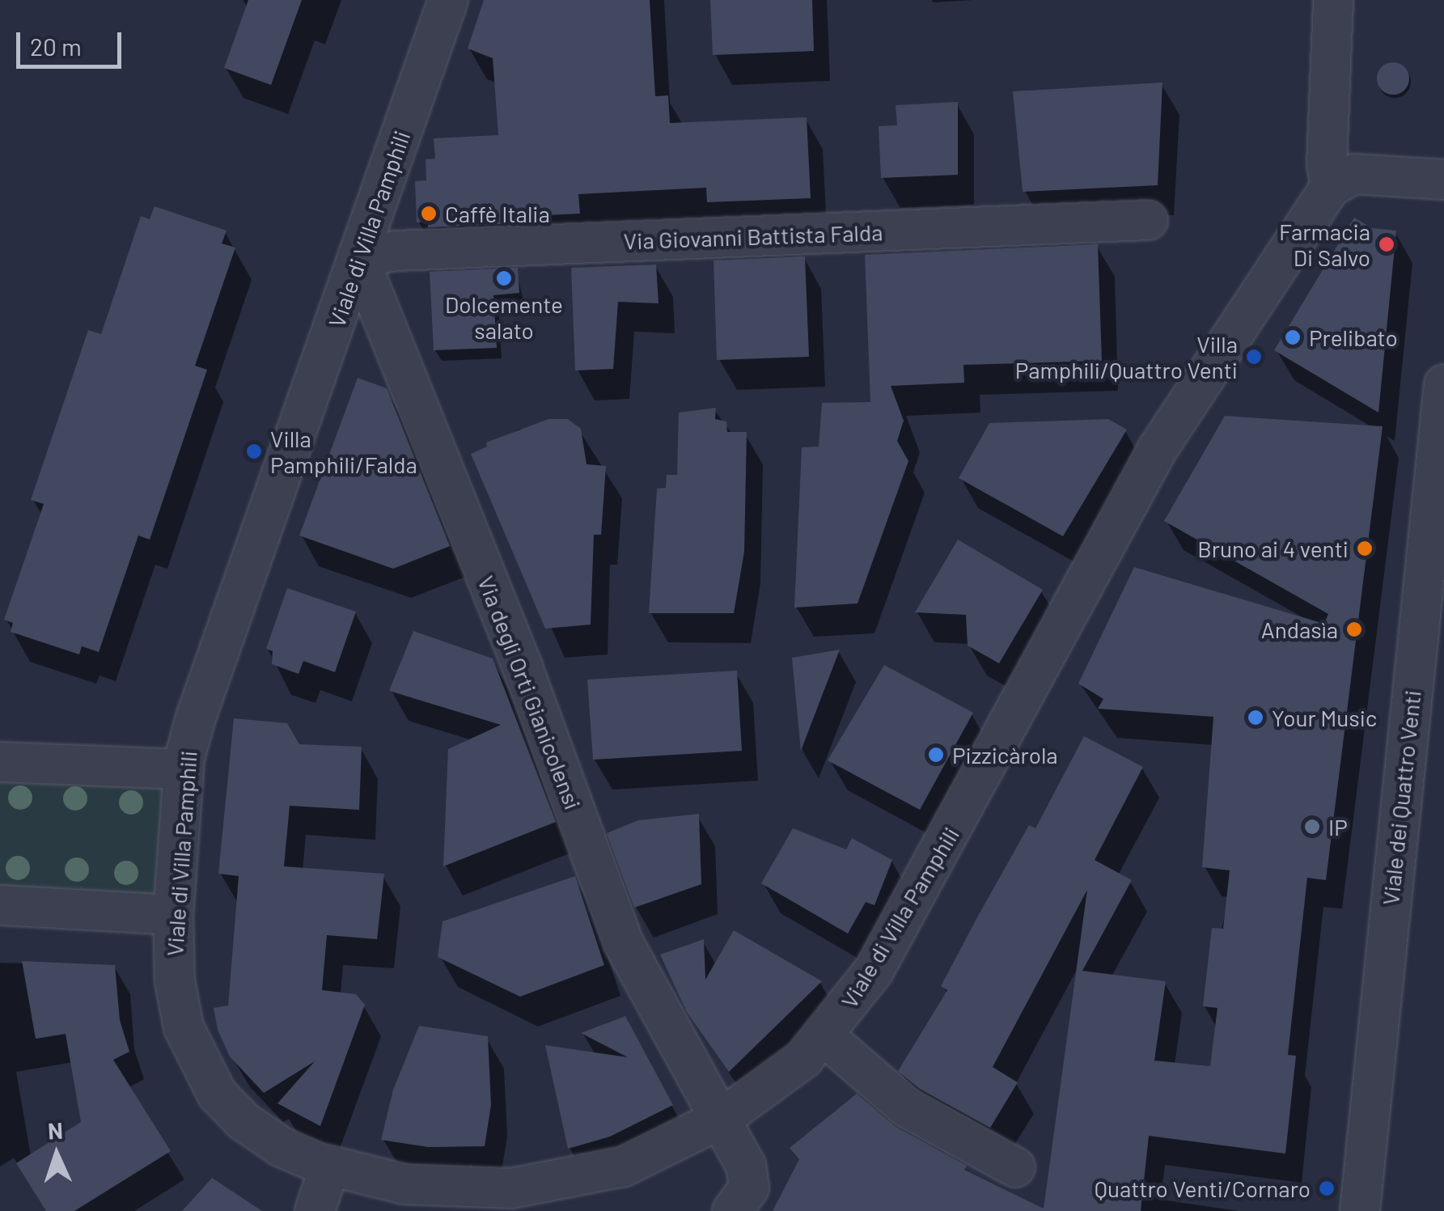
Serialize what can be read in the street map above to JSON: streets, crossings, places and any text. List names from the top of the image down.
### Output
{
  "streets": {
    "street": [
      "Viale di Villa Pamphili",
      "Via Giovanni Battista Falda",
      "Via degli Orti Gianicolensi",
      "Viale dei Quattro Venti"
    ]
  },
  "crossings": [
    ["Viale di Villa Pamphili", "Via Giovanni Battista Falda"],
    ["Viale di Villa Pamphili", "Via degli Orti Gianicolensi"],
    ["Via Giovanni Battista Falda", "Via degli Orti Gianicolensi"]
  ],
  "places": [
    "Caffè Italia",
    "Farmacia Di Salvo",
    "Dolcemente salato",
    "Prelibato",
    "Villa Pamphili/Quattro Venti",
    "Villa Pamphili/Falda",
    "Bruno ai 4 venti",
    "Andasìa",
    "Your Music",
    "Pizzicàrola",
    "IP",
    "Quattro Venti/Cornaro"
  ],
  "scale_bar": "20 m",
  "north": "top"
}
